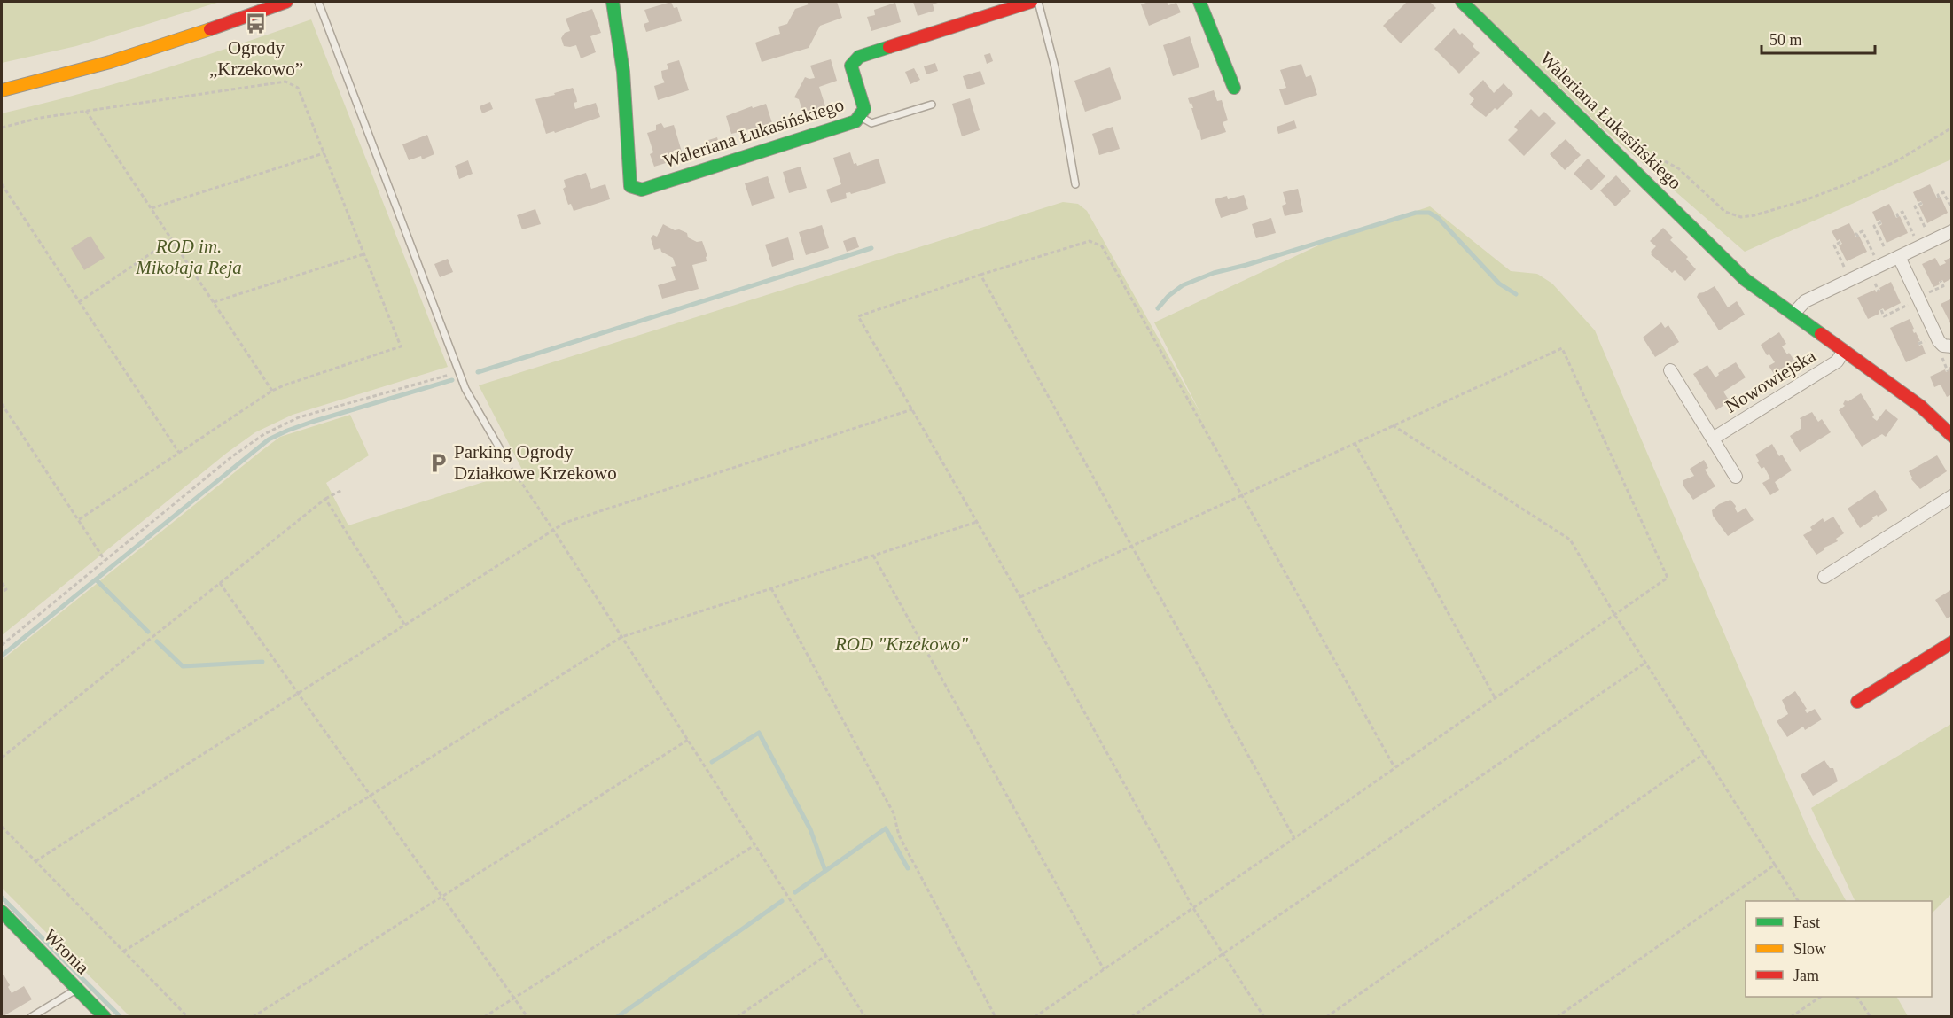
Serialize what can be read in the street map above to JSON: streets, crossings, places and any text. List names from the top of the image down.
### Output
{
  "streets": {
    "street": ["Waleriana Łukasińskiego", "Nowowiejska", "Wronia"]
  },
  "crossings": [
    ["Waleriana Łukasińskiego", "Nowowiejska"]
  ],
  "parks": ["ROD im. Mikołaja Reja", "ROD \"Krzekowo\""],
  "places": {
    "bus stop": ["Ogrody „Krzekowo”"],
    "parking": ["Parking Ogrody Działkowe Krzekowo"]
  },
  "legend": ["Fast", "Slow", "Jam"],
  "scale_bar": "50 m"
}
